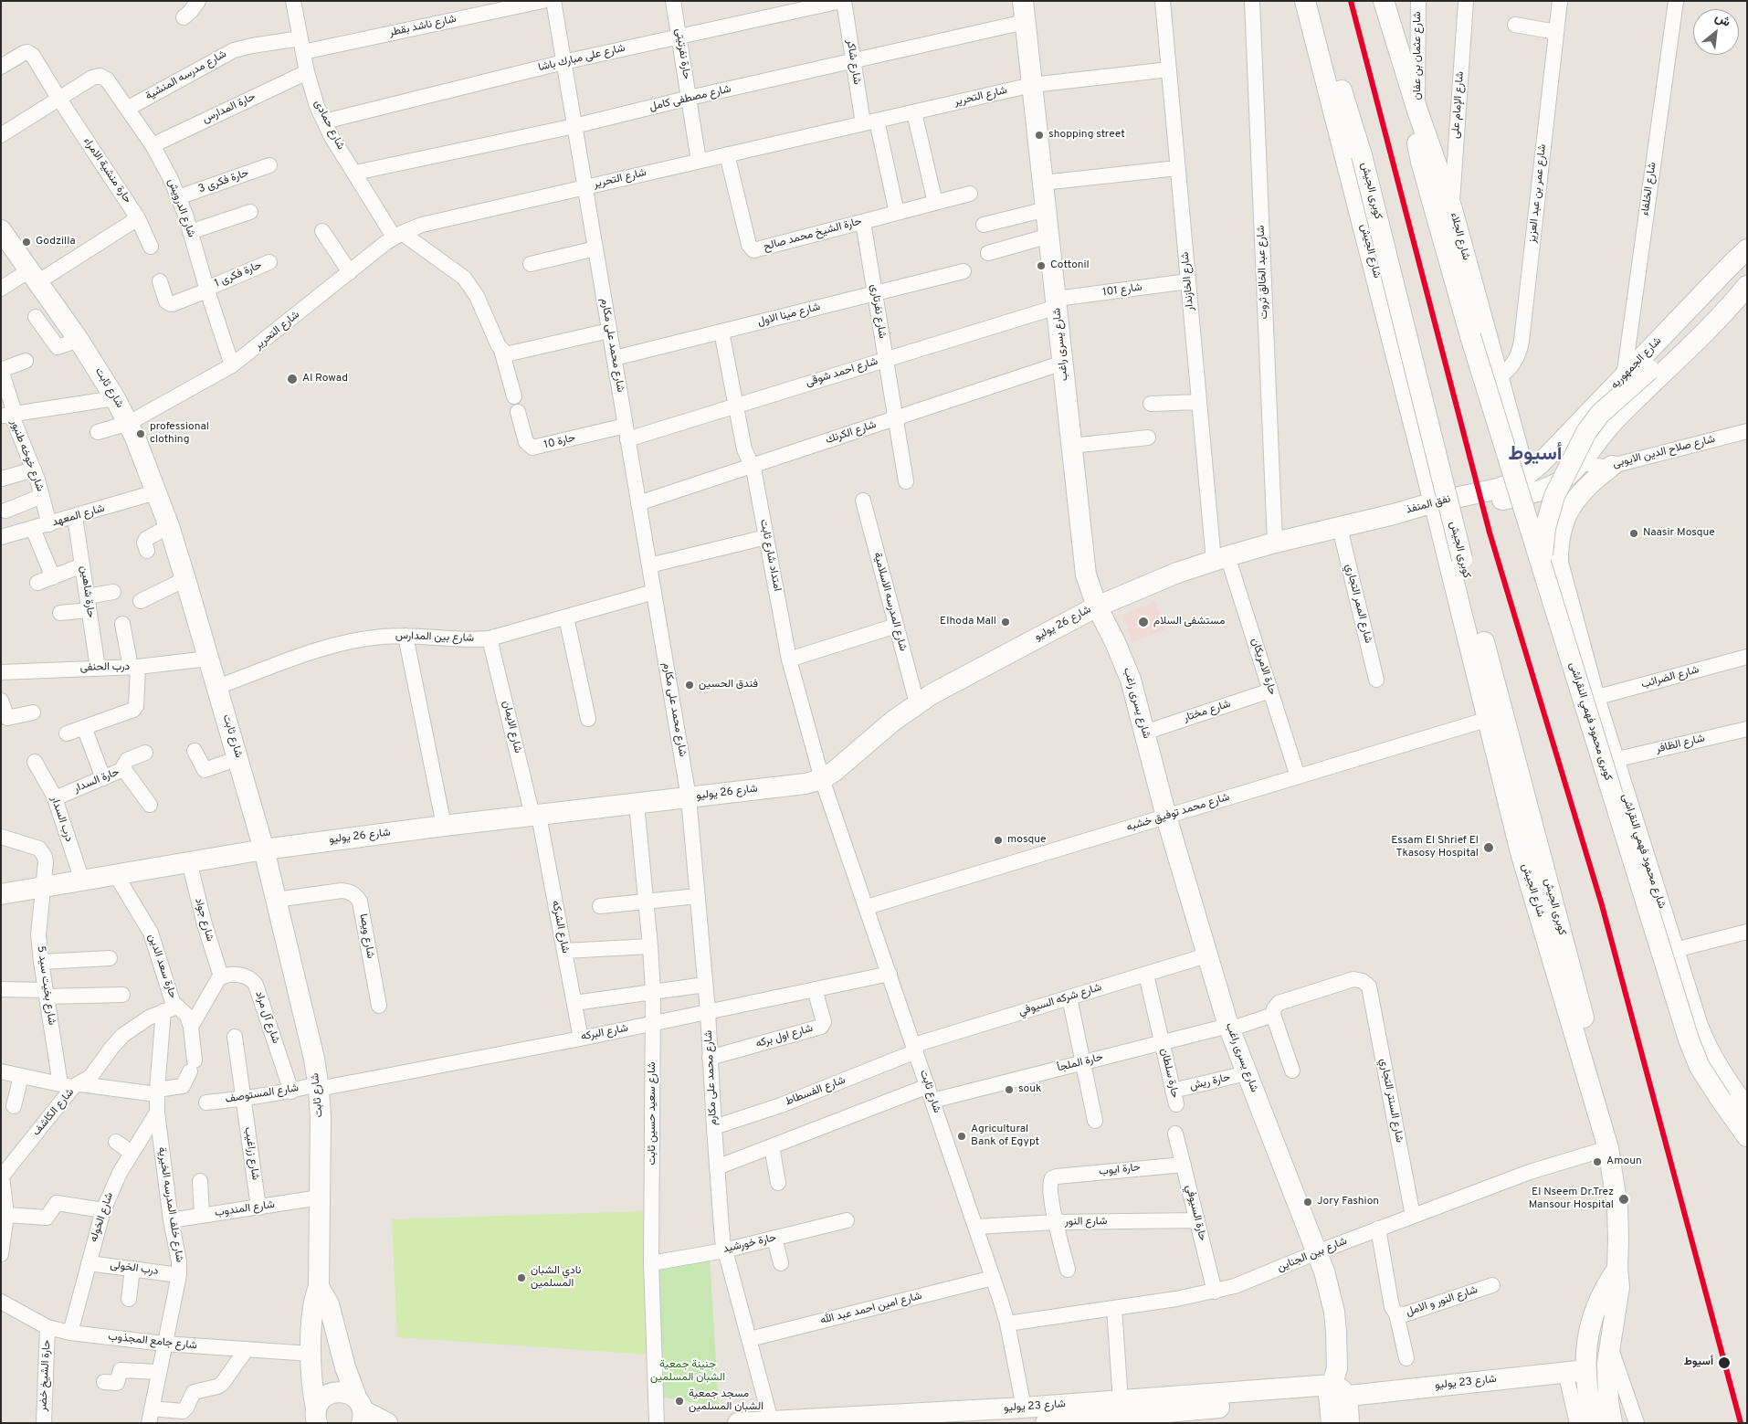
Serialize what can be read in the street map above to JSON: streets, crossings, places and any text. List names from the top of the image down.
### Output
{
  "streets": {
    "street": [
      "شارع ناشد بقطر",
      "حارة نفرتيتى",
      "شارع عثمان بن عفان",
      "شارع على مبارك باشا",
      "شارع شاكر",
      "شارع مدرسه المنشية",
      "شارع التحرير",
      "شارع مصطفى كامل",
      "شارع الإمام على",
      "حارة المدارس",
      "شارع حمادى",
      "حارة منشية الامراء",
      "حارة فكرى 3",
      "شارع الخلفاء",
      "كوبرى الجيش",
      "شارع عمر بن عبد العزيز",
      "شارع الدرويش",
      "حارة الشيخ محمد صالح",
      "شارع الجلاء",
      "شارع الجيش",
      "شارع عبد الخالق ثروت",
      "حارة فكرى 1",
      "شارع الخازندار",
      "شارع 101",
      "شارع نفرتارى",
      "شارع مينا الاول",
      "شارع يسرى راغب",
      "شارع محمد على مكارم",
      "شارع الجمهوريه",
      "شارع احمد شوقى",
      "شارع ثابت",
      "شارع الكرنك",
      "حارة 10",
      "شارع صلاح الدين الايوبى",
      "شارع خوخه طنبور",
      "نفق المنفذ",
      "شارع المعهد",
      "امتداد شارع ثابت",
      "حارة شاهين",
      "شارع المدرسه الاسلامية",
      "شارع الممر التجاري",
      "شارع 26 يوليو",
      "شارع بين المدارس",
      "حارة الامريكان",
      "درب الحنفى",
      "شارع الضرائب",
      "شارع مختار",
      "كوبرى محمود فهمي النقراشى",
      "شارع الايمان",
      "شارع الظافر",
      "حارة السدار",
      "شارع محمد توفيق خشبه",
      "درب السدار",
      "شارع محمود فهمي النقراشى",
      "شارع جواد",
      "شارع الشركه",
      "شارع ويصا",
      "حارة سعد الدين",
      "شارع بخيت سيد 5",
      "شارع شركه السيوفي",
      "شارع آل مراد",
      "شارع البركه",
      "شارع اول بركه",
      "حارة الملجأ",
      "حارة سلطان",
      "حارة ريش",
      "شارع الفسطاط",
      "شارع المستوصف",
      "شارع السنتر التجاري",
      "شارع الكاشف",
      "شارع سعيد حسين ثابت",
      "شارع زراغيب",
      "حارة ايوب",
      "شارع خلف المدرسه الخيرية",
      "شارع المندوب",
      "حارة السيوفي",
      "شارع الخوله",
      "شارع النور",
      "حارة خورشيد",
      "شارع بين الجناين",
      "درب الخولى",
      "شارع النور و الامل",
      "شارع امين احمد عبد الله",
      "شارع جامع المجذوب",
      "حارة الشيخ خضر",
      "شارع 23 يوليو"
    ]
  },
  "crossings": [
    ["شارع ناشد بقطر", "شارع مدرسه المنشية"],
    ["شارع ناشد بقطر", "شارع حمادى"],
    ["حارة نفرتيتى", "شارع على مبارك باشا"],
    ["حارة نفرتيتى", "شارع التحرير"],
    ["حارة نفرتيتى", "شارع مصطفى كامل"],
    ["شارع عثمان بن عفان", "شارع الجلاء"],
    ["شارع عثمان بن عفان", "كوبرى محمود فهمي النقراشى"],
    ["شارع على مبارك باشا", "شارع شاكر"],
    ["شارع على مبارك باشا", "شارع حمادى"],
    ["شارع على مبارك باشا", "شارع محمد على مكارم"],
    ["شارع شاكر", "شارع التحرير"],
    ["شارع شاكر", "شارع مصطفى كامل"],
    ["شارع شاكر", "حارة الشيخ محمد صالح"],
    ["شارع مدرسه المنشية", "شارع حمادى"],
    ["شارع مدرسه المنشية", "شارع الدرويش"],
    ["شارع التحرير", "شارع حمادى"],
    ["شارع التحرير", "شارع الدرويش"],
    ["شارع التحرير", "حارة الشيخ محمد صالح"],
    ["شارع التحرير", "شارع الخازندار"],
    ["شارع التحرير", "شارع يسرى راغب"],
    ["شارع التحرير", "شارع محمد على مكارم"],
    ["شارع التحرير", "شارع ثابت"],
    ["شارع مصطفى كامل", "شارع حمادى"],
    ["شارع مصطفى كامل", "شارع يسرى راغب"],
    ["شارع مصطفى كامل", "شارع محمد على مكارم"],
    ["شارع الإمام على", "شارع الجلاء"],
    ["حارة المدارس", "شارع حمادى"],
    ["حارة المدارس", "شارع الدرويش"],
    ["حارة منشية الامراء", "شارع الدرويش"],
    ["حارة فكرى 3", "شارع الدرويش"],
    ["شارع الخلفاء", "شارع الجمهوريه"],
    ["كوبرى الجيش", "شارع الجيش"],
    ["شارع عمر بن عبد العزيز", "شارع الجلاء"],
    ["شارع الدرويش", "حارة فكرى 1"],
    ["حارة الشيخ محمد صالح", "شارع نفرتارى"],
    ["شارع الجلاء", "شارع الجمهوريه"],
    ["شارع الجلاء", "نفق المنفذ"],
    ["شارع الجلاء", "كوبرى محمود فهمي النقراشى"],
    ["شارع الجيش", "نفق المنفذ"],
    ["شارع الجيش", "شارع محمد توفيق خشبه"],
    ["شارع الجيش", "شارع بين الجناين"],
    ["شارع عبد الخالق ثروت", "شارع 26 يوليو"],
    ["شارع الخازندار", "شارع 101"],
    ["شارع الخازندار", "شارع 26 يوليو"],
    ["شارع الخازندار", "حارة الامريكان"],
    ["شارع 101", "شارع يسرى راغب"],
    ["شارع 101", "شارع احمد شوقى"],
    ["شارع نفرتارى", "شارع مينا الاول"],
    ["شارع نفرتارى", "شارع احمد شوقى"],
    ["شارع نفرتارى", "شارع الكرنك"],
    ["شارع مينا الاول", "شارع محمد على مكارم"],
    ["شارع مينا الاول", "امتداد شارع ثابت"],
    ["شارع يسرى راغب", "شارع احمد شوقى"],
    ["شارع يسرى راغب", "شارع الكرنك"],
    ["شارع يسرى راغب", "شارع 26 يوليو"],
    ["شارع يسرى راغب", "شارع مختار"],
    ["شارع يسرى راغب", "شارع محمد توفيق خشبه"],
    ["شارع يسرى راغب", "شارع شركه السيوفي"],
    ["شارع يسرى راغب", "حارة الملجأ"],
    ["شارع يسرى راغب", "حارة ريش"],
    ["شارع يسرى راغب", "شارع بين الجناين"],
    ["شارع يسرى راغب", "شارع 23 يوليو"],
    ["شارع محمد على مكارم", "شارع احمد شوقى"],
    ["شارع محمد على مكارم", "شارع الكرنك"],
    ["شارع محمد على مكارم", "حارة 10"],
    ["شارع محمد على مكارم", "شارع 26 يوليو"],
    ["شارع محمد على مكارم", "شارع بين المدارس"],
    ["شارع محمد على مكارم", "شارع البركه"],
    ["شارع محمد على مكارم", "شارع اول بركه"],
    ["شارع محمد على مكارم", "حارة الملجأ"],
    ["شارع محمد على مكارم", "شارع الفسطاط"],
    ["شارع محمد على مكارم", "حارة خورشيد"],
    ["شارع محمد على مكارم", "شارع امين احمد عبد الله"],
    ["شارع محمد على مكارم", "شارع 23 يوليو"],
    ["شارع الجمهوريه", "نفق المنفذ"],
    ["شارع احمد شوقى", "حارة 10"],
    ["شارع احمد شوقى", "امتداد شارع ثابت"],
    ["شارع ثابت", "شارع المعهد"],
    ["شارع ثابت", "امتداد شارع ثابت"],
    ["شارع ثابت", "شارع 26 يوليو"],
    ["شارع ثابت", "شارع بين المدارس"],
    ["شارع ثابت", "درب الحنفى"],
    ["شارع ثابت", "شارع محمد توفيق خشبه"],
    ["شارع ثابت", "شارع ويصا"],
    ["شارع ثابت", "شارع شركه السيوفي"],
    ["شارع ثابت", "شارع البركه"],
    ["شارع ثابت", "حارة الملجأ"],
    ["شارع ثابت", "شارع الفسطاط"],
    ["شارع ثابت", "شارع المستوصف"],
    ["شارع ثابت", "شارع المندوب"],
    ["شارع ثابت", "شارع النور"],
    ["شارع ثابت", "شارع بين الجناين"],
    ["شارع ثابت", "شارع امين احمد عبد الله"],
    ["شارع ثابت", "شارع جامع المجذوب"],
    ["شارع ثابت", "شارع 23 يوليو"],
    ["شارع الكرنك", "امتداد شارع ثابت"],
    ["شارع صلاح الدين الايوبى", "نفق المنفذ"],
    ["شارع صلاح الدين الايوبى", "شارع محمود فهمي النقراشى"],
    ["شارع خوخه طنبور", "شارع المعهد"],
    ["نفق المنفذ", "شارع 26 يوليو"],
    ["شارع المعهد", "حارة شاهين"],
    ["امتداد شارع ثابت", "شارع 26 يوليو"],
    ["حارة شاهين", "درب الحنفى"],
    ["شارع المدرسه الاسلامية", "شارع 26 يوليو"],
    ["شارع الممر التجاري", "شارع 26 يوليو"],
    ["شارع 26 يوليو", "حارة الامريكان"],
    ["شارع 26 يوليو", "شارع الايمان"],
    ["شارع 26 يوليو", "درب السدار"],
    ["شارع 26 يوليو", "شارع جواد"],
    ["شارع 26 يوليو", "شارع الشركه"],
    ["شارع 26 يوليو", "حارة سعد الدين"],
    ["شارع 26 يوليو", "شارع بخيت سيد 5"],
    ["شارع 26 يوليو", "شارع سعيد حسين ثابت"],
    ["شارع بين المدارس", "شارع الايمان"],
    ["حارة الامريكان", "شارع مختار"],
    ["حارة الامريكان", "شارع محمد توفيق خشبه"],
    ["شارع الضرائب", "شارع محمود فهمي النقراشى"],
    ["شارع الايمان", "شارع الشركه"],
    ["شارع الظافر", "شارع محمود فهمي النقراشى"],
    ["حارة السدار", "درب السدار"],
    ["شارع جواد", "شارع آل مراد"],
    ["شارع الشركه", "شارع البركه"],
    ["حارة سعد الدين", "شارع الكاشف"],
    ["حارة سعد الدين", "شارع خلف المدرسه الخيرية"],
    ["شارع بخيت سيد 5", "شارع الكاشف"],
    ["شارع شركه السيوفي", "حارة سلطان"],
    ["شارع شركه السيوفي", "شارع الفسطاط"],
    ["شارع آل مراد", "شارع المستوصف"],
    ["شارع البركه", "شارع اول بركه"],
    ["شارع البركه", "شارع المستوصف"],
    ["شارع البركه", "شارع سعيد حسين ثابت"],
    ["حارة الملجأ", "حارة سلطان"],
    ["حارة الملجأ", "شارع السنتر التجاري"],
    ["حارة سلطان", "حارة ريش"],
    ["شارع المستوصف", "شارع زراغيب"],
    ["شارع السنتر التجاري", "شارع بين الجناين"],
    ["شارع الكاشف", "شارع خلف المدرسه الخيرية"],
    ["شارع سعيد حسين ثابت", "حارة خورشيد"],
    ["شارع زراغيب", "شارع المندوب"],
    ["حارة ايوب", "حارة السيوفي"],
    ["حارة ايوب", "شارع النور"],
    ["شارع خلف المدرسه الخيرية", "شارع المندوب"],
    ["شارع خلف المدرسه الخيرية", "شارع الخوله"],
    ["شارع خلف المدرسه الخيرية", "درب الخولى"],
    ["شارع خلف المدرسه الخيرية", "شارع جامع المجذوب"],
    ["حارة السيوفي", "شارع النور"],
    ["حارة السيوفي", "شارع بين الجناين"],
    ["شارع الخوله", "درب الخولى"],
    ["شارع الخوله", "شارع جامع المجذوب"],
    ["شارع بين الجناين", "شارع النور و الامل"],
    ["شارع جامع المجذوب", "حارة الشيخ خضر"]
  ],
  "districts": ["أسيوط"],
  "parks": ["جنينة جمعية الشبان المسلمين"],
  "places": [
    "shopping street",
    "Godzilla",
    "Cottonil",
    "Al Rowad",
    "professional clothing",
    "Naasir Mosque",
    "Elhoda Mall",
    "مستشفى السلام",
    "فندق الحسين",
    "mosque",
    "Essam El Shrief El Tkasosy Hospital",
    "souk",
    "Agricultural Bank of Egypt",
    "Amoun",
    "El Nseem Dr.Trez Mansour Hospital",
    "Jory Fashion",
    "نادي الشبان المسلمين",
    "أسيوط",
    "مسجد جمعية الشبان المسلمين"
  ],
  "north": "top right"
}
